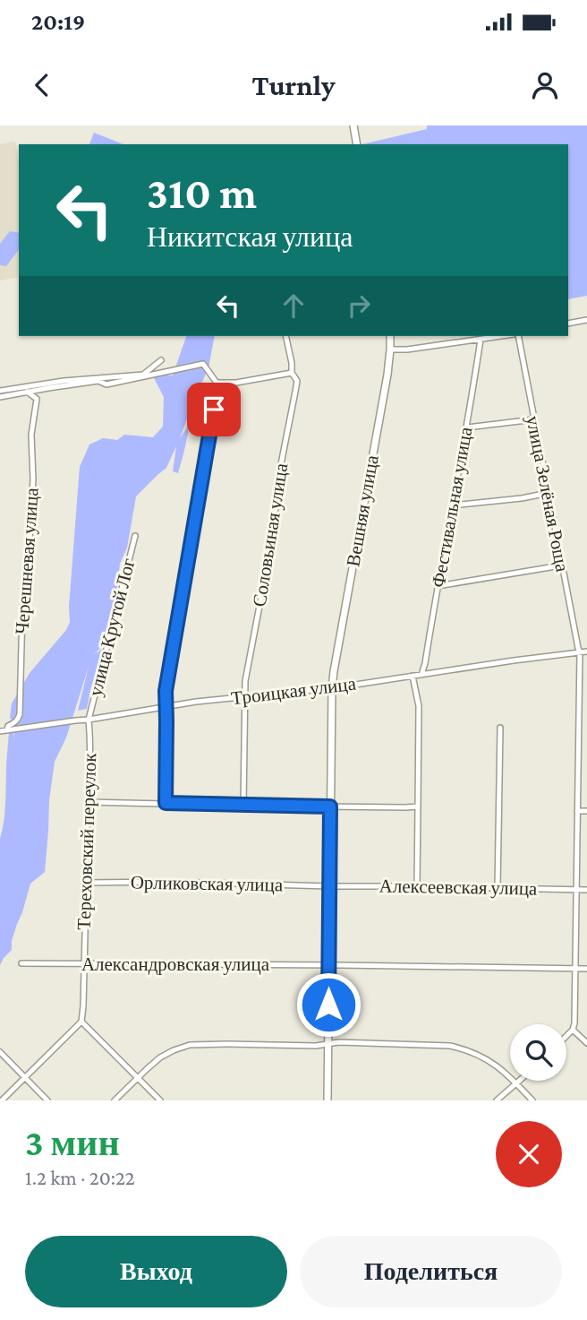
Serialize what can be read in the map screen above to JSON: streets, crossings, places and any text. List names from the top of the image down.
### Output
{
  "streets": {
    "street": [
      "улица Зелёная Роща",
      "Фестивальная улица",
      "Вешняя улица",
      "Соловьиная улица",
      "Черешневая улица",
      "улица Крутой Лог",
      "Троицкая улица",
      "Тереховский переулок",
      "Орликовская улица",
      "Алексеевская улица",
      "Александровская улица"
    ]
  },
  "crossings": [
    ["улица Зелёная Роща", "Троицкая улица"],
    ["улица Зелёная Роща", "Алексеевская улица"],
    ["улица Зелёная Роща", "Александровская улица"],
    ["Фестивальная улица", "Троицкая улица"],
    ["Вешняя улица", "Троицкая улица"],
    ["Вешняя улица", "Орликовская улица"],
    ["Вешняя улица", "Алексеевская улица"],
    ["Вешняя улица", "Александровская улица"],
    ["Соловьиная улица", "Троицкая улица"],
    ["Черешневая улица", "Троицкая улица"],
    ["улица Крутой Лог", "Троицкая улица"],
    ["улица Крутой Лог", "Тереховский переулок"],
    ["Троицкая улица", "Тереховский переулок"],
    ["Тереховский переулок", "Орликовская улица"],
    ["Тереховский переулок", "Александровская улица"],
    ["Орликовская улица", "Алексеевская улица"]
  ],
  "page": {
    "status": "20:19",
    "header": "Turnly",
    "turn": ["310 m", "Никитская улица"],
    "heading": ["3 мин", "1.2 km · 20:22"],
    "buttons": ["Выход", "Поделиться"]
  }
}
